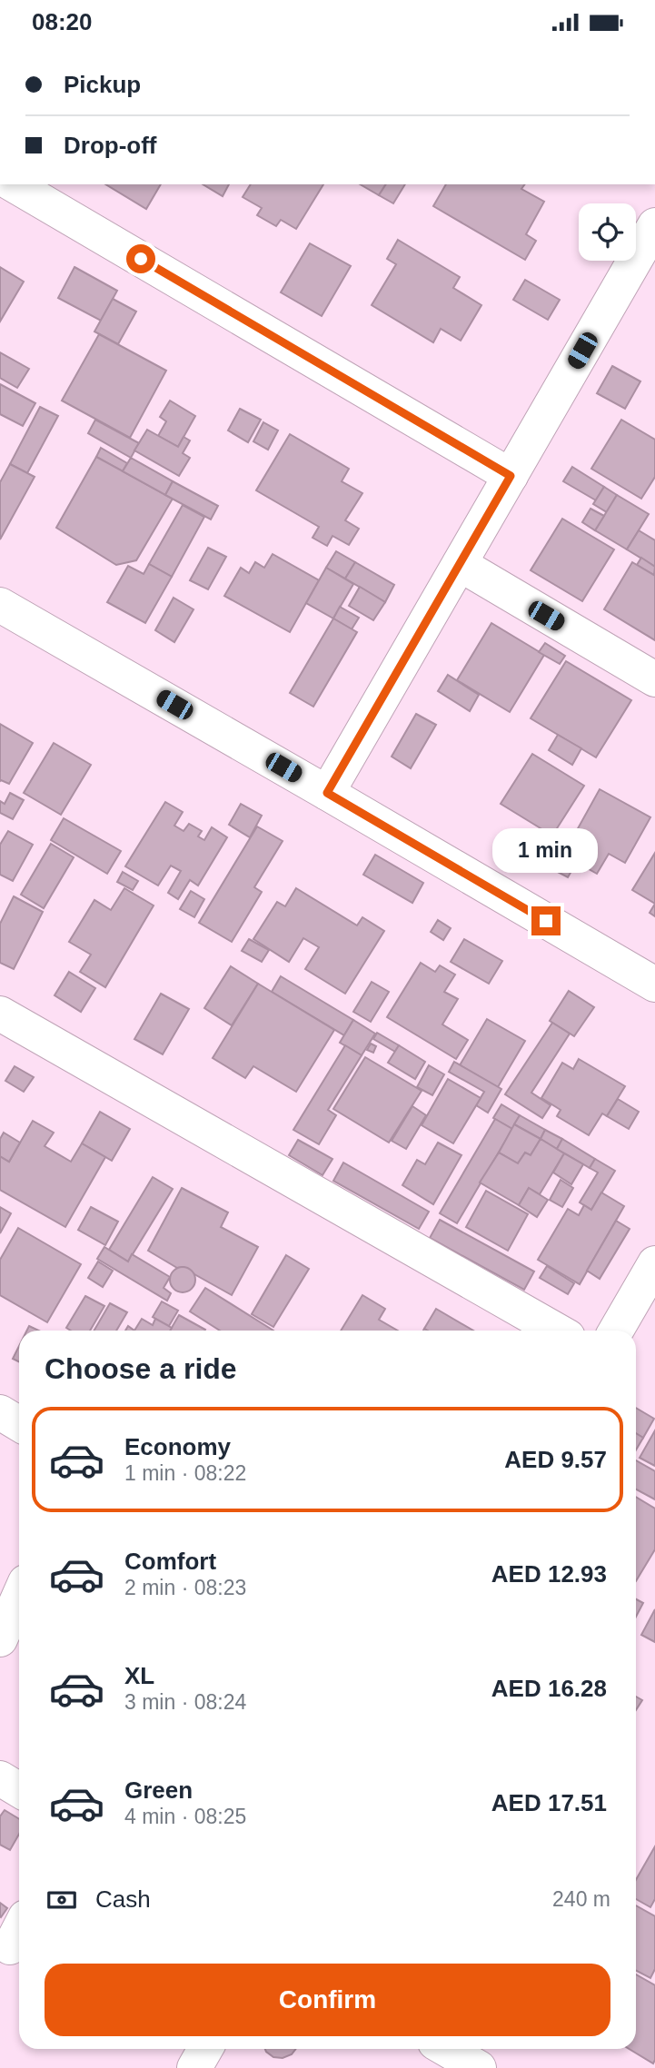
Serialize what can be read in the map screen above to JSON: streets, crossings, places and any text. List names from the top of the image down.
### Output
{
  "page": {
    "status": "08:20",
    "banner": ["Pickup", "Drop-off"],
    "bubble": "1 min",
    "heading": "Choose a ride",
    "list": [
      {
        "name": "Economy",
        "note": "1 min · 08:22",
        "value": "AED 9.57"
      },
      {
        "name": "Comfort",
        "note": "2 min · 08:23",
        "value": "AED 12.93"
      },
      {
        "name": "XL",
        "note": "3 min · 08:24",
        "value": "AED 16.28"
      },
      {
        "name": "Green",
        "note": "4 min · 08:25",
        "value": "AED 17.51"
      }
    ],
    "pay": ["Cash", "240 m"],
    "buttons": "Confirm"
  }
}
